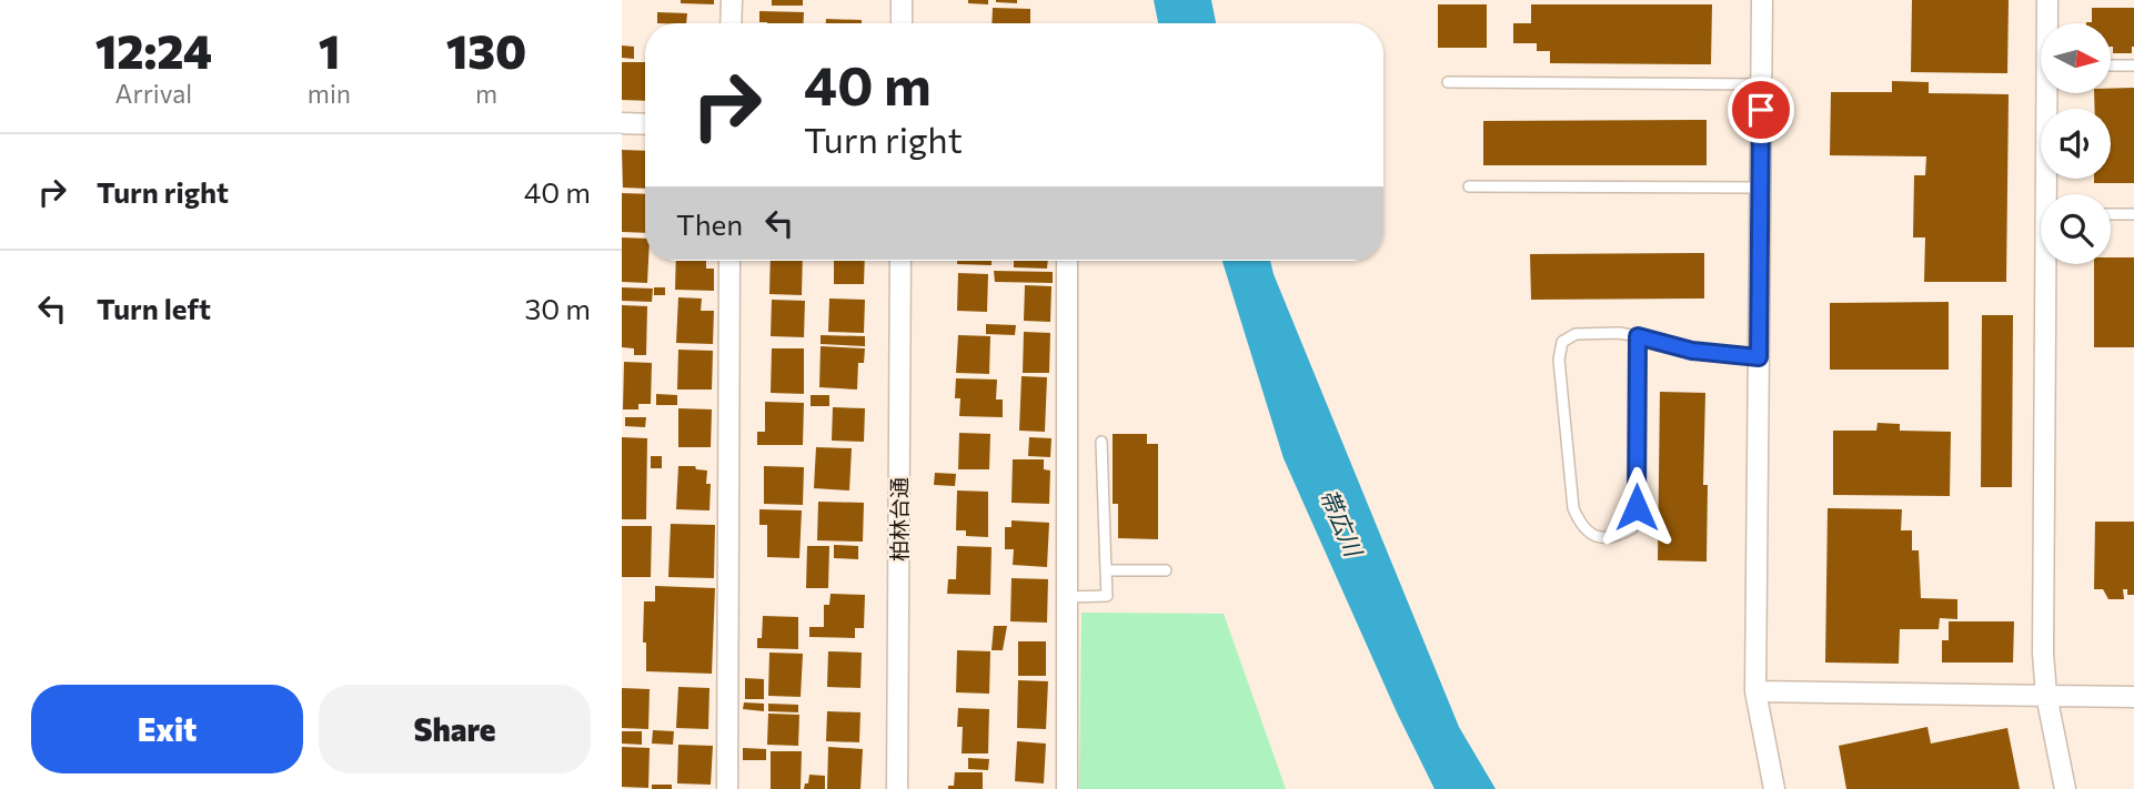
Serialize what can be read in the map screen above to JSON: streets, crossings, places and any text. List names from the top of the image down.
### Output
{
  "streets": {
    "street": ["柏林台通"]
  },
  "water": ["帯広川"],
  "north": "right",
  "page": {
    "eta": [
      "12:24",
      "Arrival",
      "1",
      "min",
      "130",
      "m"
    ],
    "turn": ["40 m", "Turn right"],
    "list": [
      {
        "name": "Turn right",
        "value": "40 m"
      },
      {
        "name": "Turn left",
        "value": "30 m"
      }
    ],
    "then": "Then",
    "buttons": ["Exit", "Share"]
  }
}
